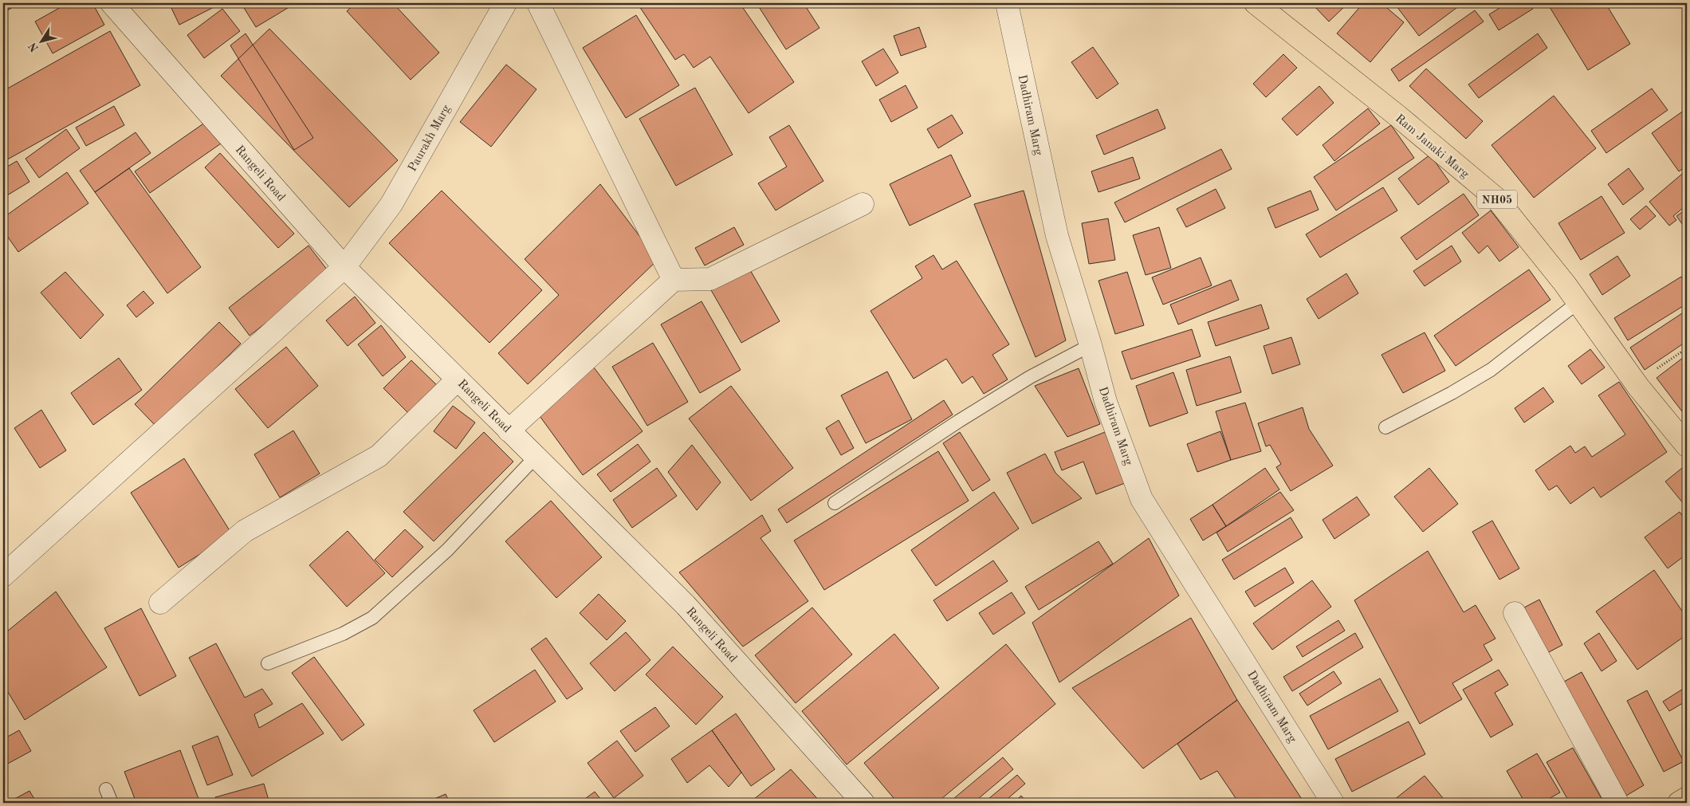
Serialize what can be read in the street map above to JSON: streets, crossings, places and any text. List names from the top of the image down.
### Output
{
  "streets": {
    "main road": ["Ram Janaki Marg", "NH05"],
    "street": ["Dadhiram Marg", "Paurakh Marg", "Rangeli Road"]
  },
  "crossings": [
    ["Paurakh Marg", "Rangeli Road"]
  ],
  "north": "bottom left"
}
